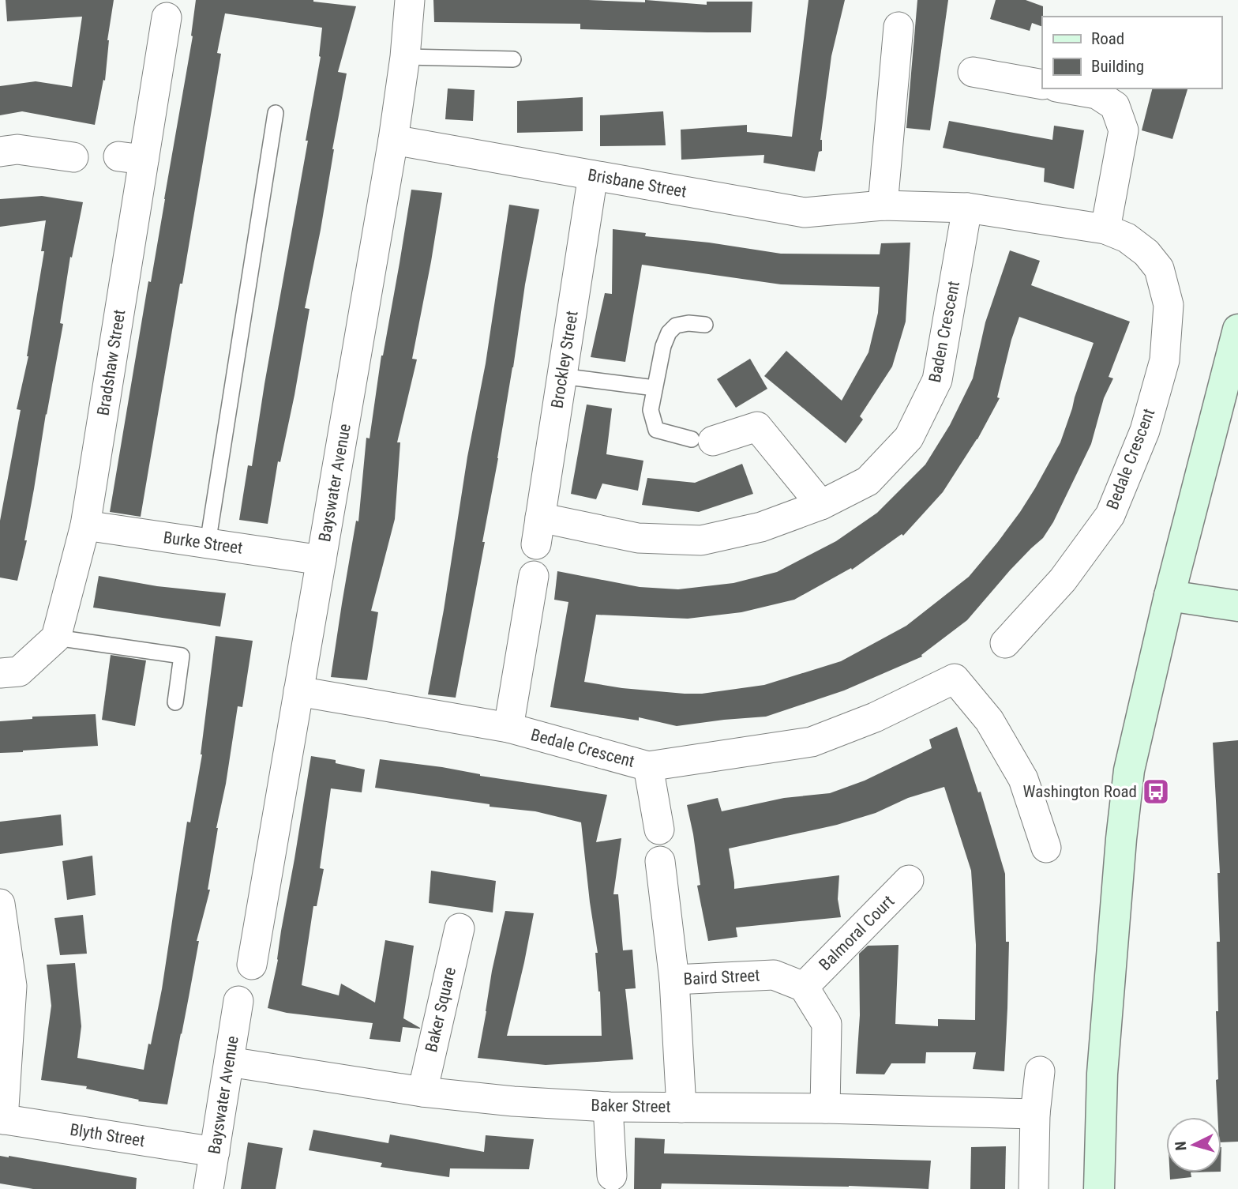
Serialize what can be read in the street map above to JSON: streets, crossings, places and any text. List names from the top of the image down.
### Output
{
  "streets": {
    "street": [
      "Brisbane Street",
      "Baden Crescent",
      "Brockley Street",
      "Bradshaw Street",
      "Bedale Crescent",
      "Bayswater Avenue",
      "Burke Street",
      "Balmoral Court",
      "Baird Street",
      "Baker Square",
      "Baker Street",
      "Blyth Street"
    ]
  },
  "crossings": [
    ["Brisbane Street", "Baden Crescent"],
    ["Brisbane Street", "Brockley Street"],
    ["Brisbane Street", "Bedale Crescent"],
    ["Brisbane Street", "Bayswater Avenue"],
    ["Baden Crescent", "Brockley Street"],
    ["Bradshaw Street", "Burke Street"],
    ["Bedale Crescent", "Bayswater Avenue"],
    ["Bayswater Avenue", "Burke Street"],
    ["Bayswater Avenue", "Baker Street"],
    ["Bayswater Avenue", "Blyth Street"],
    ["Balmoral Court", "Baird Street"],
    ["Baird Street", "Baker Street"],
    ["Baker Square", "Baker Street"]
  ],
  "places": {
    "bus stop": ["Washington Road"]
  },
  "legend": ["Road", "Building"],
  "north": "left"
}
